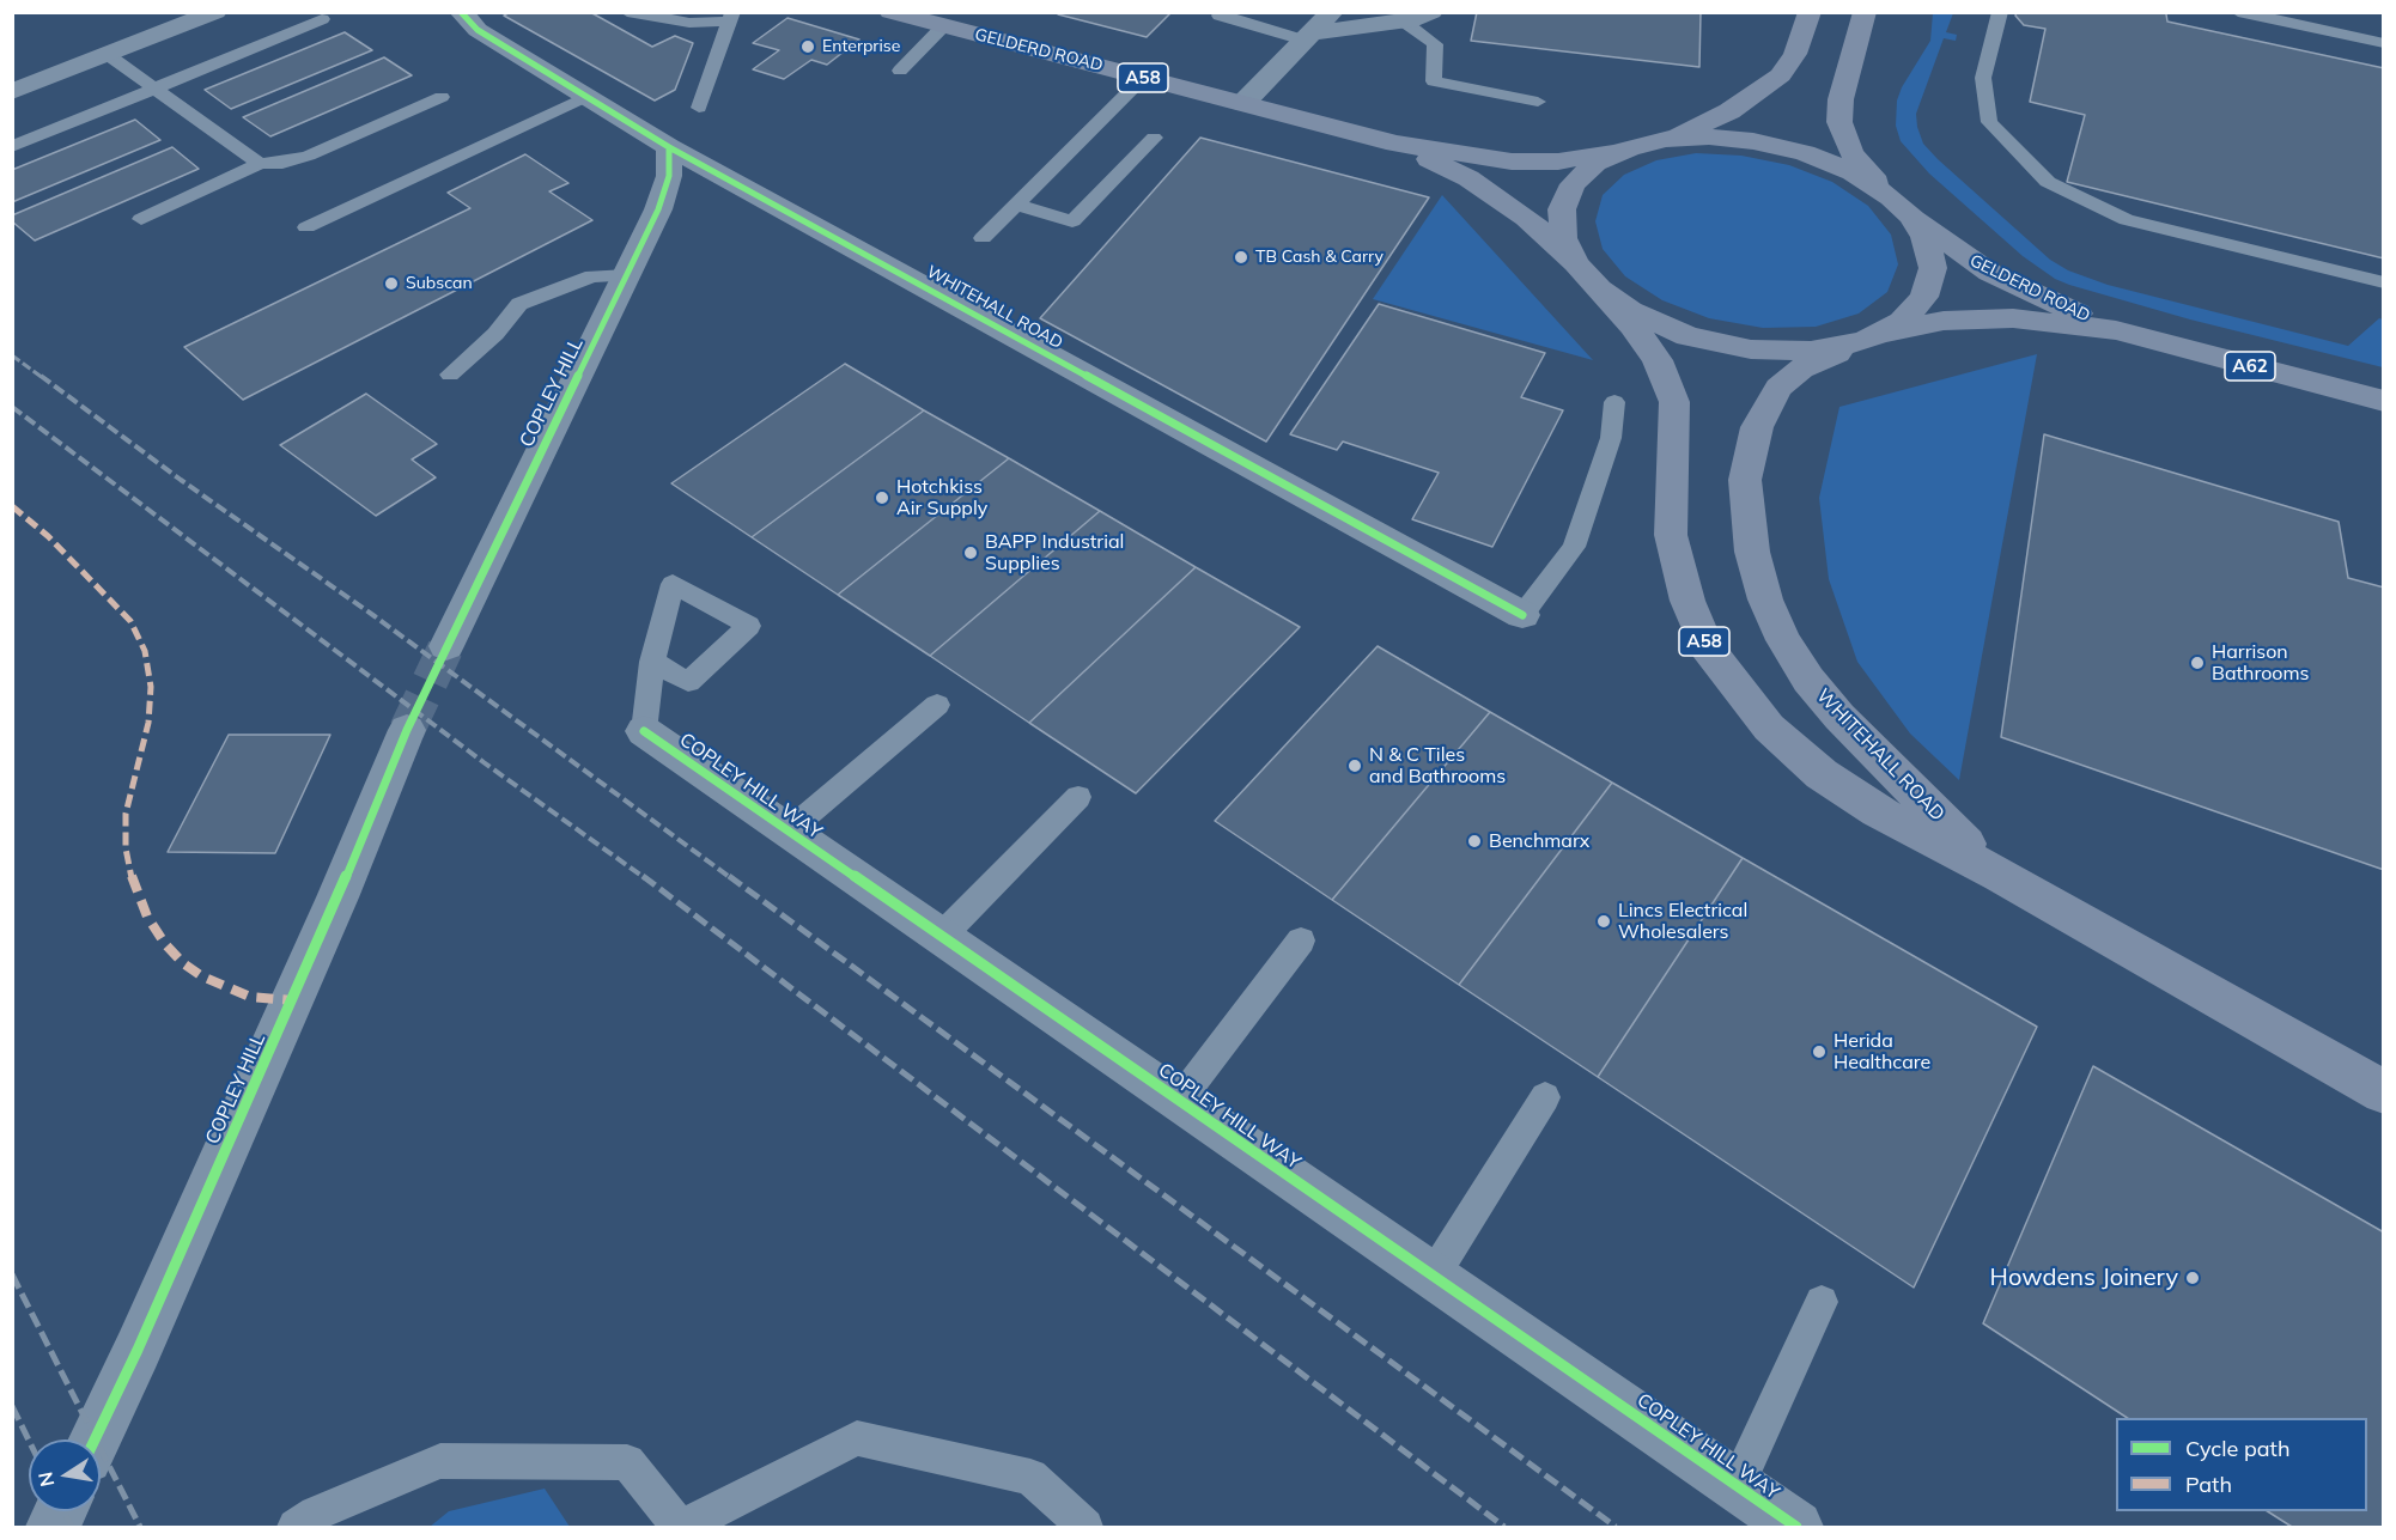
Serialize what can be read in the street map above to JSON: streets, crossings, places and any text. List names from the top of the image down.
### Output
{
  "streets": {
    "main road": [
      "GELDERD ROAD",
      "A58",
      "WHITEHALL ROAD",
      "A62"
    ],
    "street": ["COPLEY HILL", "COPLEY HILL WAY"]
  },
  "crossings": [
    ["GELDERD ROAD", "A58"],
    ["GELDERD ROAD", "WHITEHALL ROAD"],
    ["A58", "WHITEHALL ROAD"],
    ["WHITEHALL ROAD", "COPLEY HILL"]
  ],
  "places": [
    "Enterprise",
    "TB Cash & Carry",
    "Subscan",
    "Hotchkiss Air Supply",
    "BAPP Industrial Supplies",
    "Harrison Bathrooms",
    "N & C Tiles and Bathrooms",
    "Benchmarx",
    "Lincs Electrical Wholesalers",
    "Herida Healthcare",
    "Howdens Joinery"
  ],
  "legend": ["Cycle path", "Path"],
  "north": "left"
}
